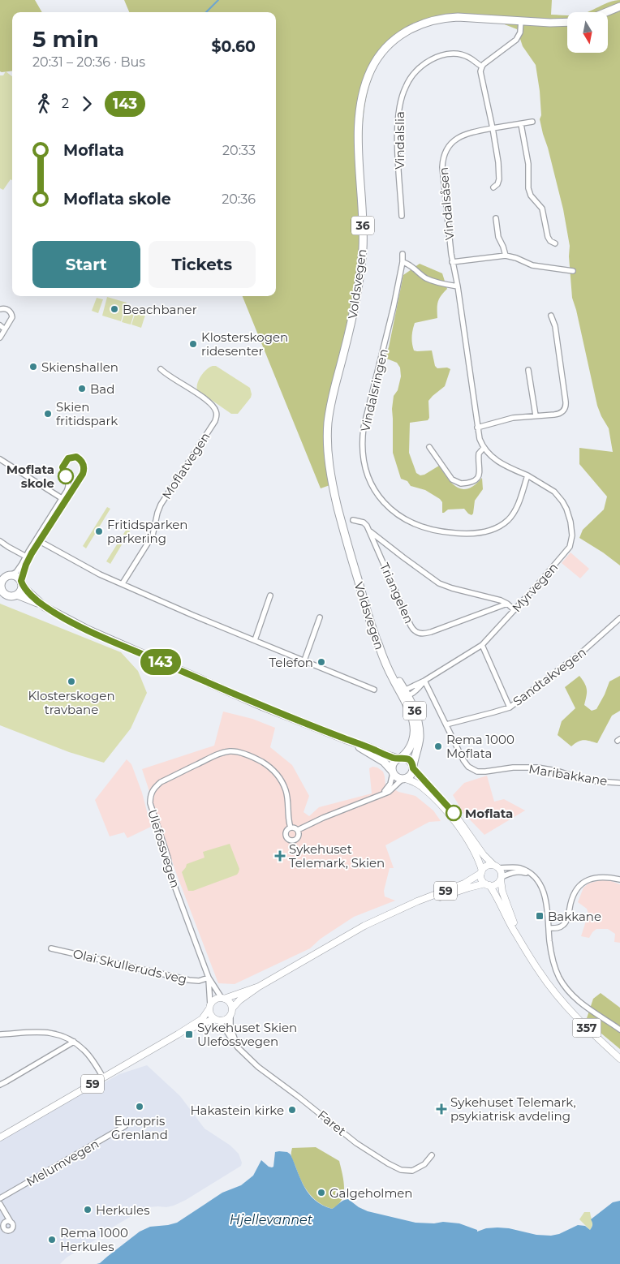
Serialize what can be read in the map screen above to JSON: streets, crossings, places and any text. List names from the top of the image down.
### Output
{
  "streets": {
    "highway": ["36", "Voldsvegen"],
    "main road": ["59", "357"],
    "street": [
      "Vindalslia",
      "Vindalsåsen",
      "Vindalsringen",
      "Moflatvegen",
      "Myrvegen",
      "Triangelen",
      "Sandtakvegen",
      "Maribakkane",
      "Ulefossvegen",
      "Olai Skulleruds veg",
      "Faret",
      "Melumvegen"
    ]
  },
  "crossings": [
    ["36", "Voldsvegen"],
    ["36", "357"],
    ["Voldsvegen", "Myrvegen"],
    ["Voldsvegen", "357"],
    ["Vindalsringen", "Myrvegen"],
    ["Myrvegen", "Triangelen"],
    ["Myrvegen", "Maribakkane"],
    ["Sandtakvegen", "Maribakkane"],
    ["Ulefossvegen", "59"],
    ["Ulefossvegen", "Olai Skulleruds veg"],
    ["Ulefossvegen", "Faret"],
    ["59", "357"],
    ["59", "Faret"]
  ],
  "water": ["Hjellevannet"],
  "places": {
    "other": [
      "Beachbaner",
      "Klosterskogen ridesenter",
      "Skienshallen",
      "Bad",
      "Skien fritidspark",
      "Moflata skole",
      "Fritidsparken parkering",
      "Telefon",
      "Klosterskogen travbane",
      "Rema 1000 Moflata",
      "Moflata",
      "Europris Grenland",
      "Hakastein kirke",
      "Galgeholmen",
      "Herkules",
      "Rema 1000 Herkules"
    ],
    "health": ["Sykehuset Telemark, Skien", "Sykehuset Telemark, psykiatrisk avdeling"],
    "transit": ["Bakkane", "Sykehuset Skien Ulefossvegen"]
  },
  "lines": ["bus line 143"],
  "north": "bottom",
  "page": {
    "on_map": "143",
    "heading": ["5 min", "20:31 – 20:36 · Bus", "$0.60"],
    "legs": ["2", "143"],
    "list": [
      {
        "name": "Moflata",
        "value": "20:33"
      },
      {
        "name": "Moflata skole",
        "value": "20:36"
      }
    ],
    "buttons": ["Start", "Tickets"]
  }
}
